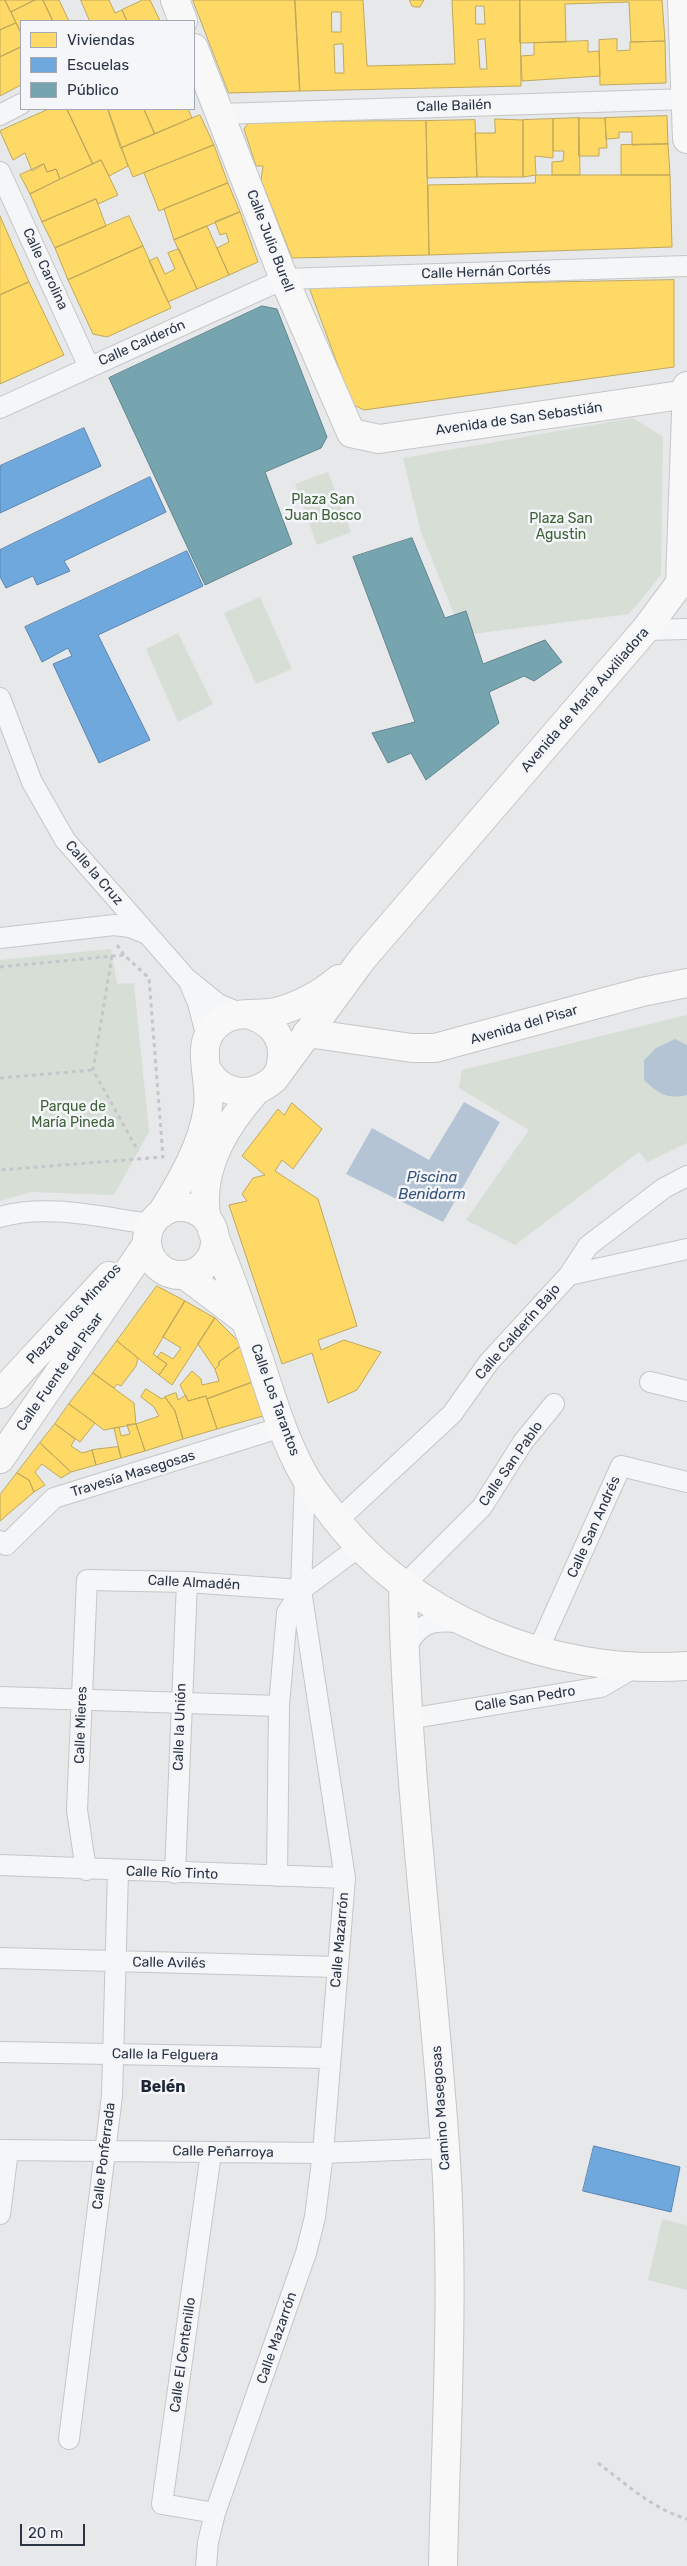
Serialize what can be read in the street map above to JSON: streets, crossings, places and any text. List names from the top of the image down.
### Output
{
  "streets": {
    "main road": [
      "Calle Julio Burell",
      "Avenida de San Sebastián",
      "Avenida de María Auxiliadora",
      "Avenida del Pisar",
      "Plaza de los Mineros",
      "Calle Fuente del Pisar",
      "Calle Los Tarantos",
      "Camino Masegosas"
    ],
    "street": [
      "Calle Bailén",
      "Calle Carolina",
      "Calle Hernán Cortés",
      "Calle Calderón",
      "Calle la Cruz",
      "Calle Calderín Bajo",
      "Calle San Pablo",
      "Travesía Masegosas",
      "Calle San Andrés",
      "Calle Almadén",
      "Calle San Pedro",
      "Calle Mieres",
      "Calle la Unión",
      "Calle Río Tinto",
      "Calle Mazarrón",
      "Calle Avilés",
      "Calle la Felguera",
      "Calle Peñarroya",
      "Calle Ponferrada",
      "Calle El Centenillo"
    ]
  },
  "crossings": [
    ["Calle Bailén", "Calle Julio Burell"],
    ["Calle Julio Burell", "Calle Hernán Cortés"],
    ["Calle Julio Burell", "Calle Calderón"],
    ["Calle Julio Burell", "Avenida de San Sebastián"],
    ["Calle Carolina", "Calle Calderón"],
    ["Calle Hernán Cortés", "Calle Calderón"],
    ["Avenida de San Sebastián", "Avenida de María Auxiliadora"],
    ["Avenida de María Auxiliadora", "Calle la Cruz"],
    ["Avenida de María Auxiliadora", "Avenida del Pisar"],
    ["Avenida de María Auxiliadora", "Plaza de los Mineros"],
    ["Avenida de María Auxiliadora", "Calle Fuente del Pisar"],
    ["Avenida de María Auxiliadora", "Calle Los Tarantos"],
    ["Calle la Cruz", "Avenida del Pisar"],
    ["Plaza de los Mineros", "Calle Fuente del Pisar"],
    ["Plaza de los Mineros", "Calle Los Tarantos"],
    ["Calle Calderín Bajo", "Calle Los Tarantos"],
    ["Calle Fuente del Pisar", "Calle Los Tarantos"],
    ["Calle Los Tarantos", "Travesía Masegosas"],
    ["Calle Los Tarantos", "Calle Almadén"],
    ["Calle Los Tarantos", "Calle Mazarrón"],
    ["Calle San Pablo", "Camino Masegosas"],
    ["Calle Almadén", "Calle Mieres"],
    ["Calle Almadén", "Calle la Unión"],
    ["Calle Almadén", "Calle Mazarrón"],
    ["Calle San Pedro", "Camino Masegosas"],
    ["Calle Mieres", "Calle Río Tinto"],
    ["Calle la Unión", "Calle Río Tinto"],
    ["Calle Río Tinto", "Calle Mazarrón"],
    ["Calle Río Tinto", "Calle Ponferrada"],
    ["Calle Mazarrón", "Calle Avilés"],
    ["Calle Mazarrón", "Calle la Felguera"],
    ["Calle Mazarrón", "Calle Peñarroya"],
    ["Calle Mazarrón", "Calle El Centenillo"],
    ["Calle Avilés", "Calle Ponferrada"],
    ["Calle la Felguera", "Calle Ponferrada"],
    ["Camino Masegosas", "Calle Peñarroya"],
    ["Calle Peñarroya", "Calle Ponferrada"],
    ["Calle Peñarroya", "Calle El Centenillo"]
  ],
  "districts": ["Belén"],
  "water": ["Piscina Benidorm"],
  "parks": ["Plaza San Juan Bosco", "Plaza San Agustin", "Parque de María Pineda"],
  "legend": ["Viviendas", "Escuelas", "Público"],
  "scale_bar": "20 m"
}
